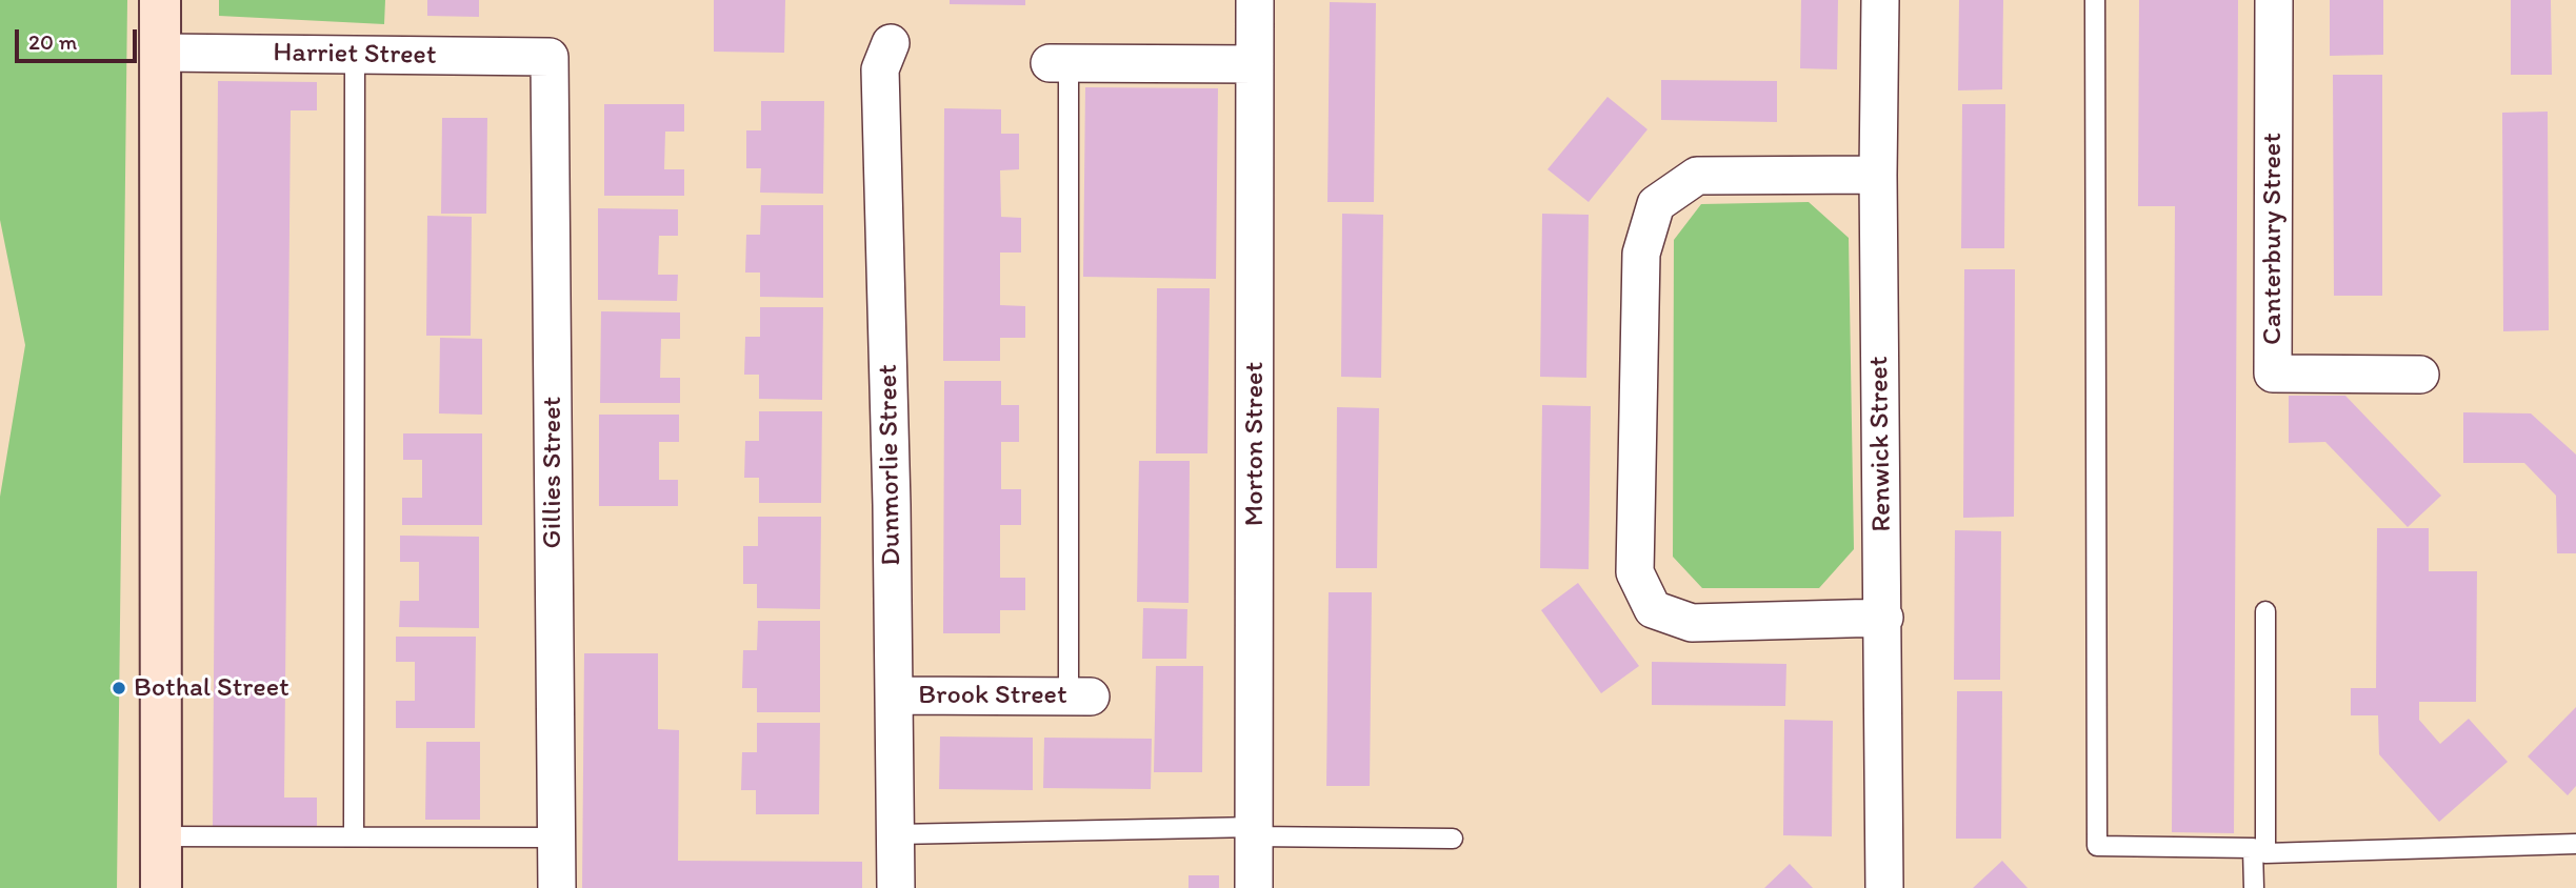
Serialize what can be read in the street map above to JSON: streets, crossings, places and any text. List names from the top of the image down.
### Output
{
  "streets": {
    "street": [
      "Harriet Street",
      "Canterbury Street",
      "Morton Street",
      "Renwick Street",
      "Dunmorlie Street",
      "Gillies Street",
      "Brook Street"
    ]
  },
  "crossings": [
    ["Harriet Street", "Gillies Street"],
    ["Dunmorlie Street", "Brook Street"]
  ],
  "places": ["Bothal Street"],
  "scale_bar": "20 m"
}
